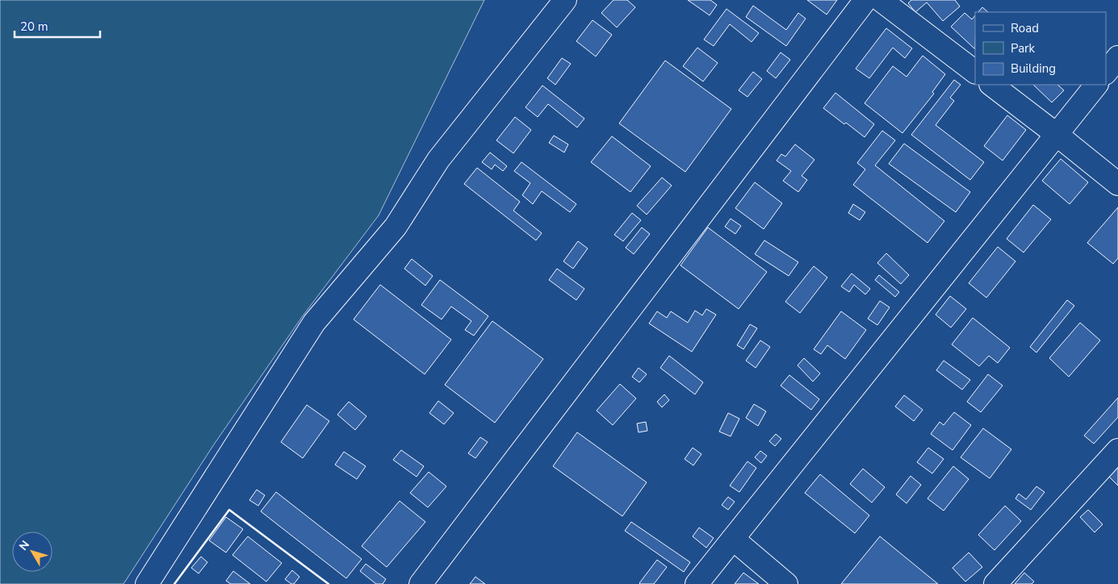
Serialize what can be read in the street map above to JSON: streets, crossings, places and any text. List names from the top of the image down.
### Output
{
  "legend": ["Road", "Park", "Building"],
  "scale_bar": "20 m",
  "north": "top left"
}
